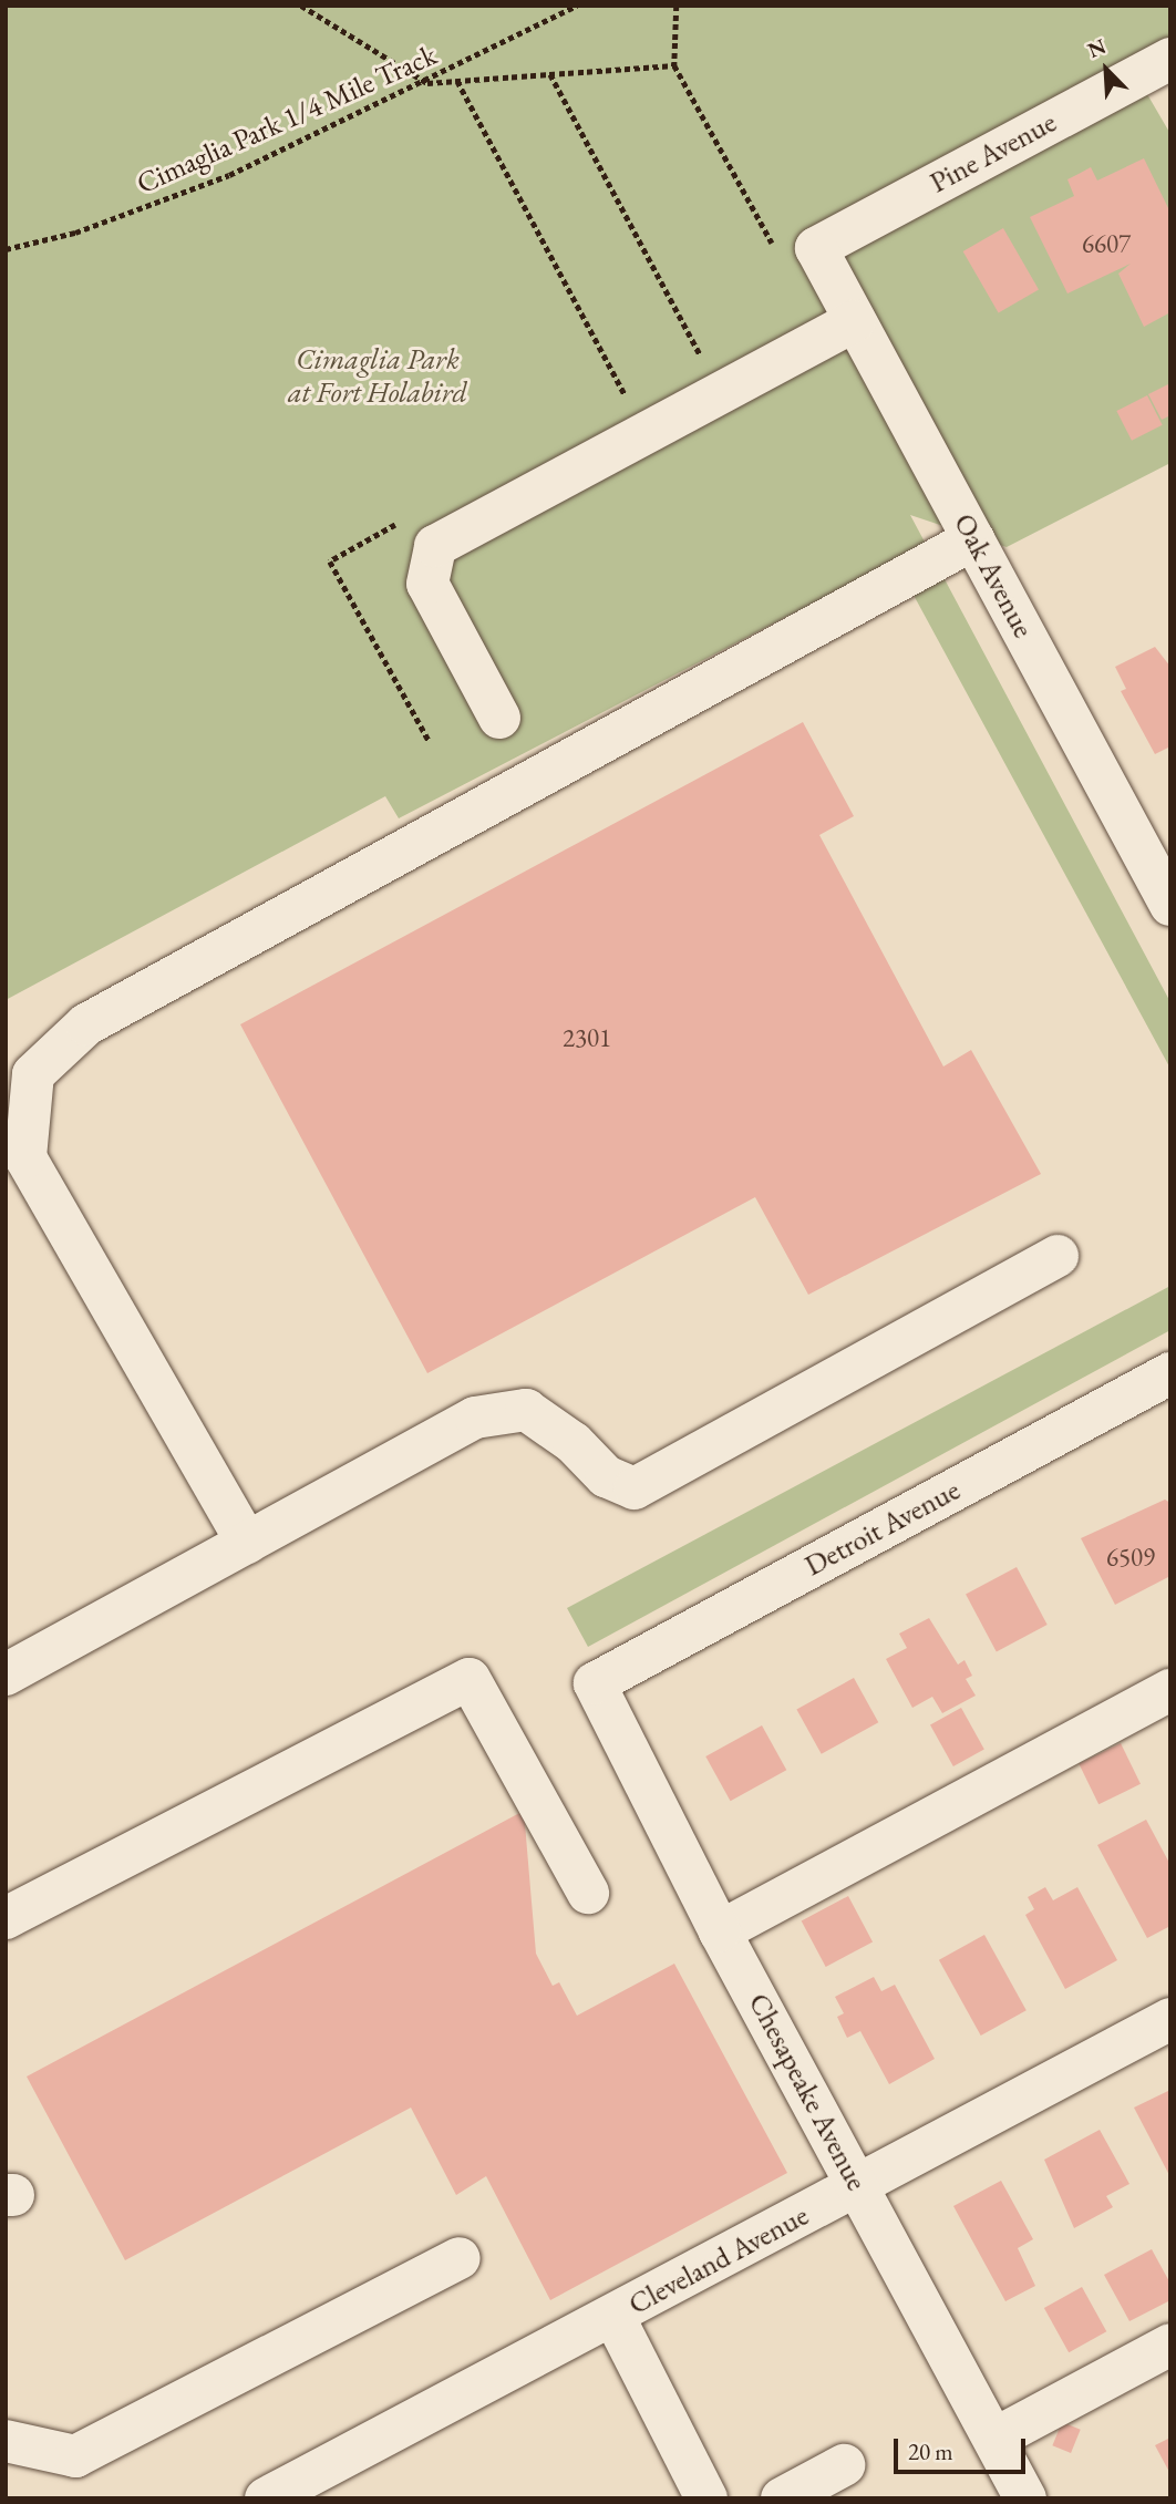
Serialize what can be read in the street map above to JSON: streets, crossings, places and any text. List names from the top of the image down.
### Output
{
  "streets": {
    "street": [
      "Pine Avenue",
      "Oak Avenue",
      "Detroit Avenue",
      "Chesapeake Avenue",
      "Cleveland Avenue"
    ],
    "path": ["Cimaglia Park 1/4 Mile Track"]
  },
  "crossings": [
    ["Pine Avenue", "Oak Avenue"],
    ["Detroit Avenue", "Chesapeake Avenue"],
    ["Chesapeake Avenue", "Cleveland Avenue"]
  ],
  "parks": ["Cimaglia Park at Fort Holabird"],
  "house_numbers": ["6607", "2301", "6509"],
  "scale_bar": "20 m",
  "north": "top left"
}
